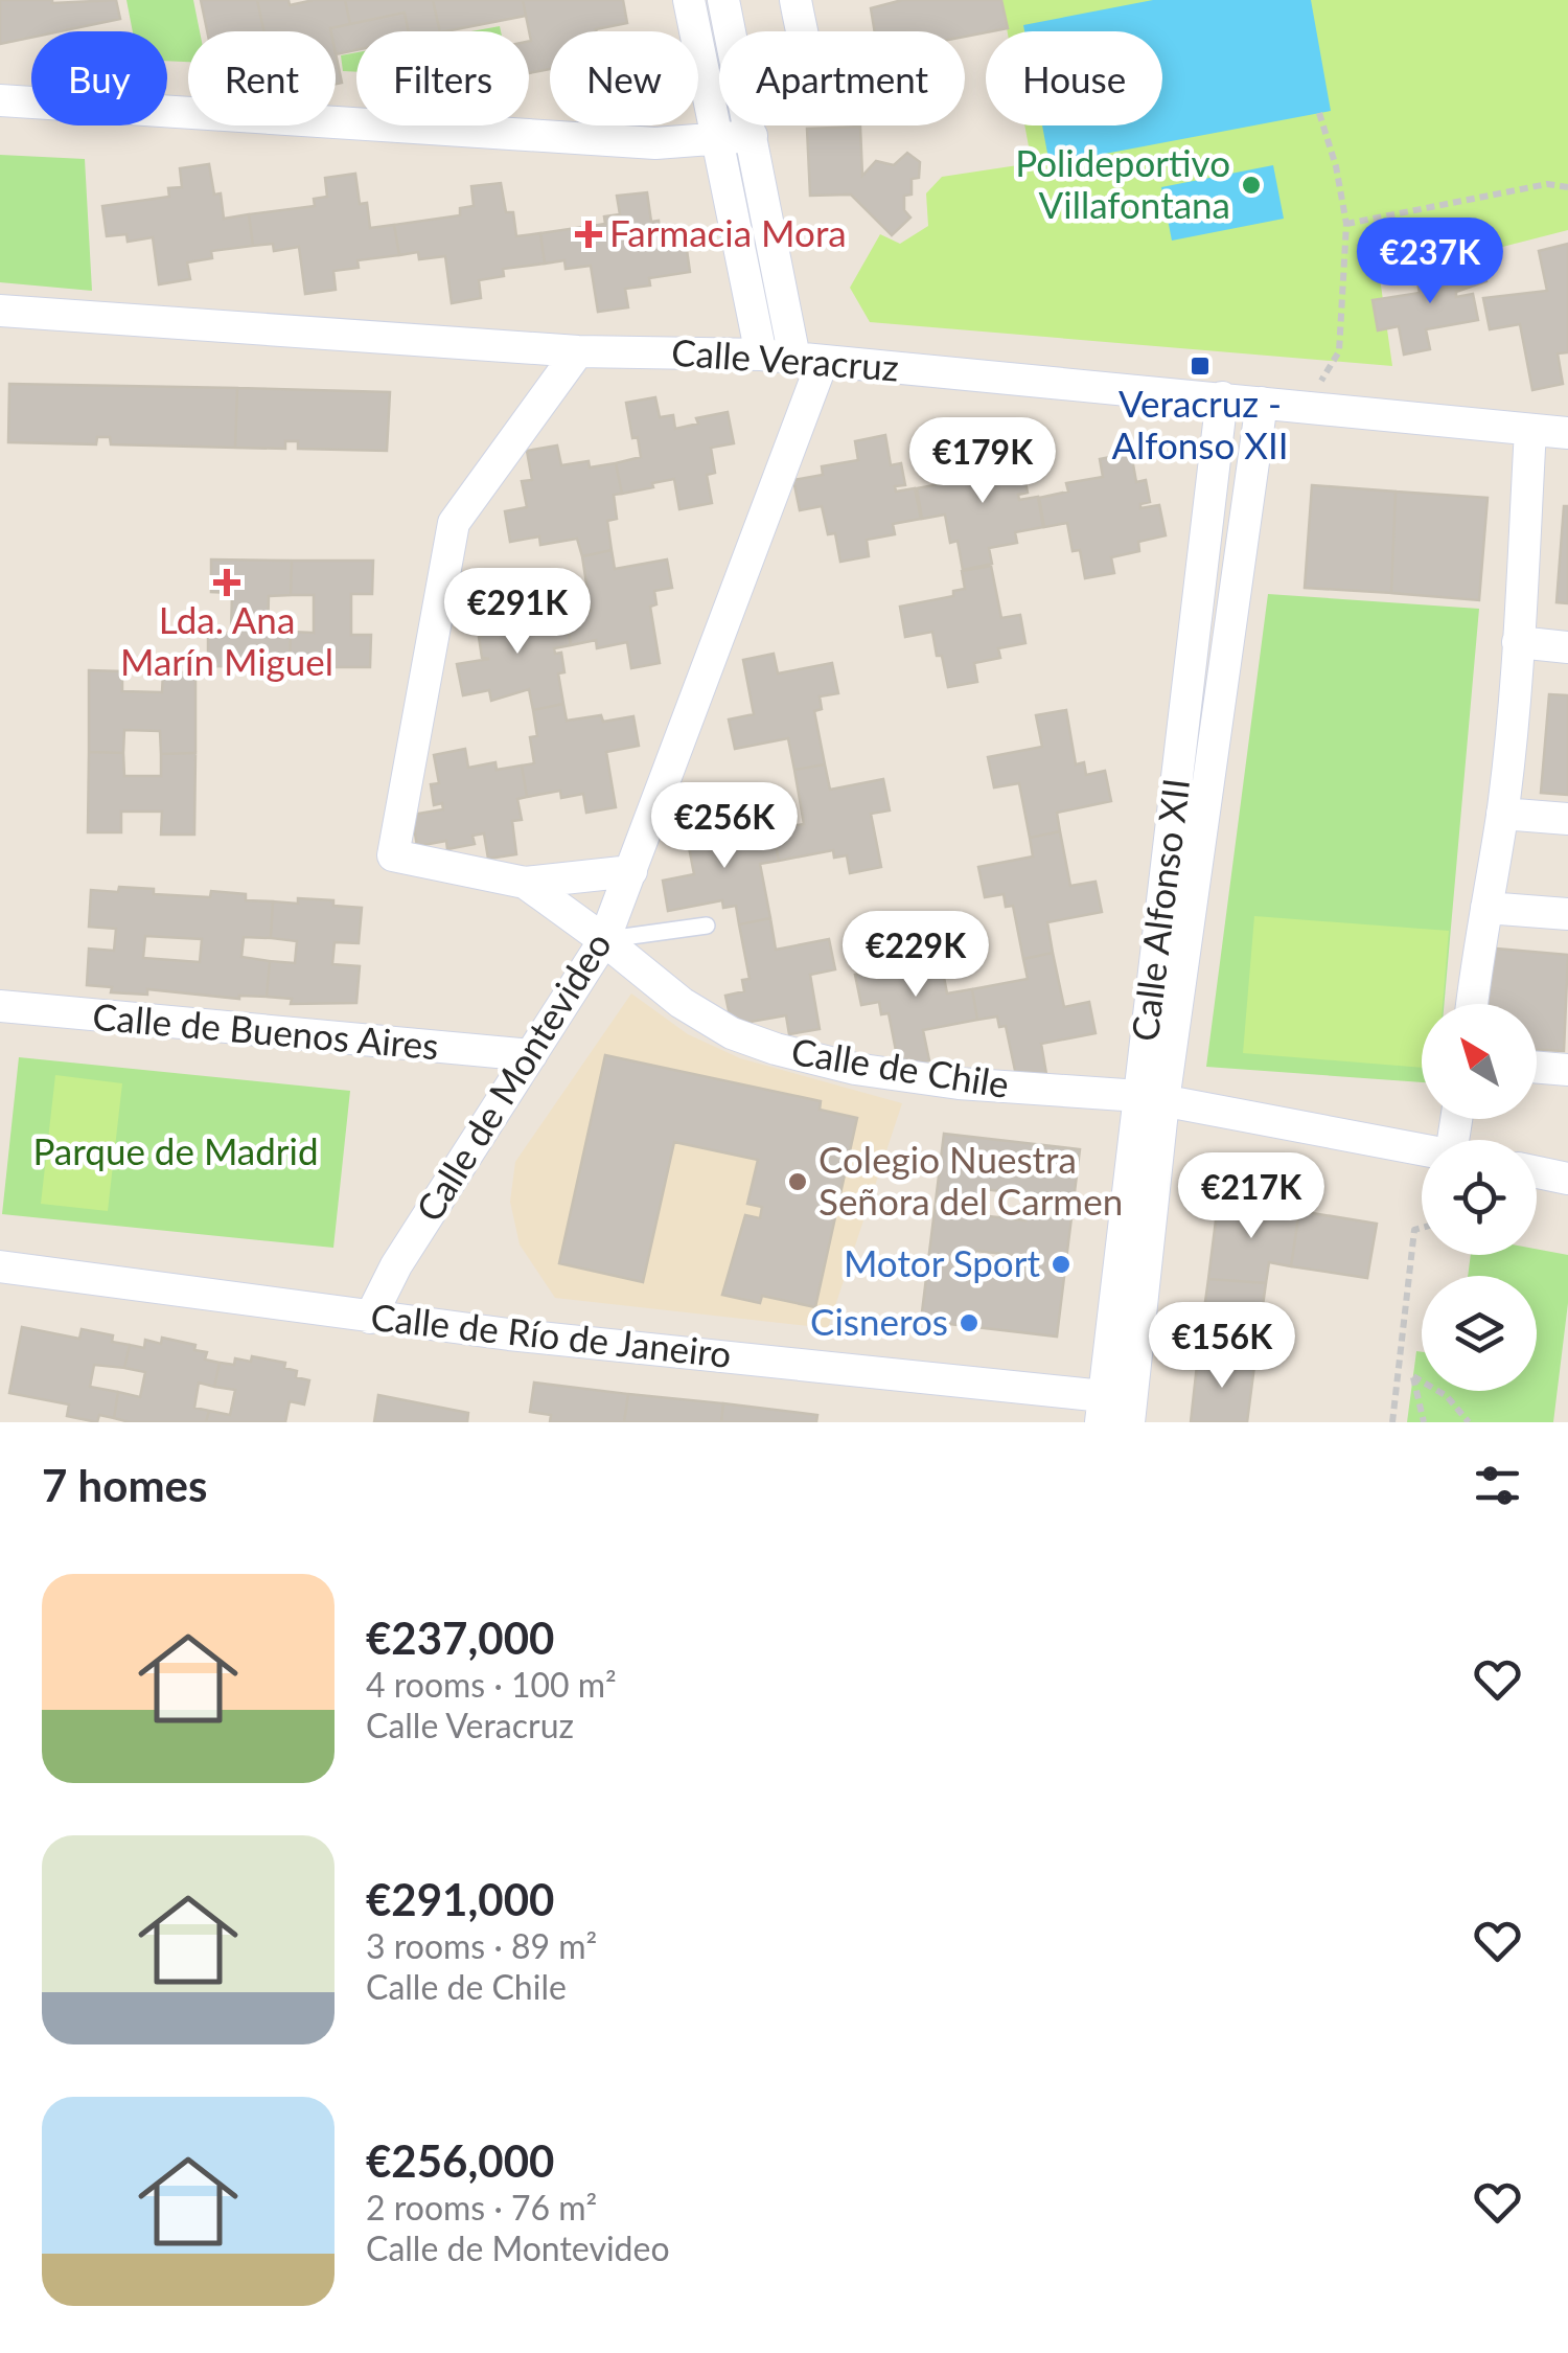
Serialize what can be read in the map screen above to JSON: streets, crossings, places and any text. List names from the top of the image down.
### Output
{
  "streets": {
    "street": [
      "Calle Veracruz",
      "Calle Alfonso XII",
      "Calle de Buenos Aires",
      "Calle de Chile",
      "Calle de Montevideo",
      "Calle de Río de Janeiro"
    ]
  },
  "crossings": [
    ["Calle Veracruz", "Calle Alfonso XII"],
    ["Calle Veracruz", "Calle de Chile"],
    ["Calle Veracruz", "Calle de Montevideo"],
    ["Calle Alfonso XII", "Calle de Chile"],
    ["Calle Alfonso XII", "Calle de Río de Janeiro"],
    ["Calle de Buenos Aires", "Calle de Montevideo"],
    ["Calle de Chile", "Calle de Montevideo"],
    ["Calle de Montevideo", "Calle de Río de Janeiro"]
  ],
  "parks": ["Parque de Madrid"],
  "places": {
    "other": [
      "Polideportivo Villafontana",
      "Colegio Nuestra Señora del Carmen",
      "Motor Sport",
      "Cisneros"
    ],
    "health": ["Farmacia Mora", "Lda. Ana Marín Miguel"],
    "transit": ["Veracruz - Alfonso XII"]
  },
  "north": "top left",
  "page": {
    "chip": [
      "Buy",
      "Rent",
      "Filters",
      "New",
      "Apartment",
      "House"
    ],
    "price": [
      "€237K",
      "€179K",
      "€291K",
      "€256K",
      "€229K",
      "€217K",
      "€156K"
    ],
    "heading": "7 homes",
    "list": [
      {
        "name": "€237,000",
        "note": "4 rooms · 100 m² · Calle Veracruz"
      },
      {
        "name": "€291,000",
        "note": "3 rooms · 89 m² · Calle de Chile"
      },
      {
        "name": "€256,000",
        "note": "2 rooms · 76 m² · Calle de Montevideo"
      }
    ]
  }
}
